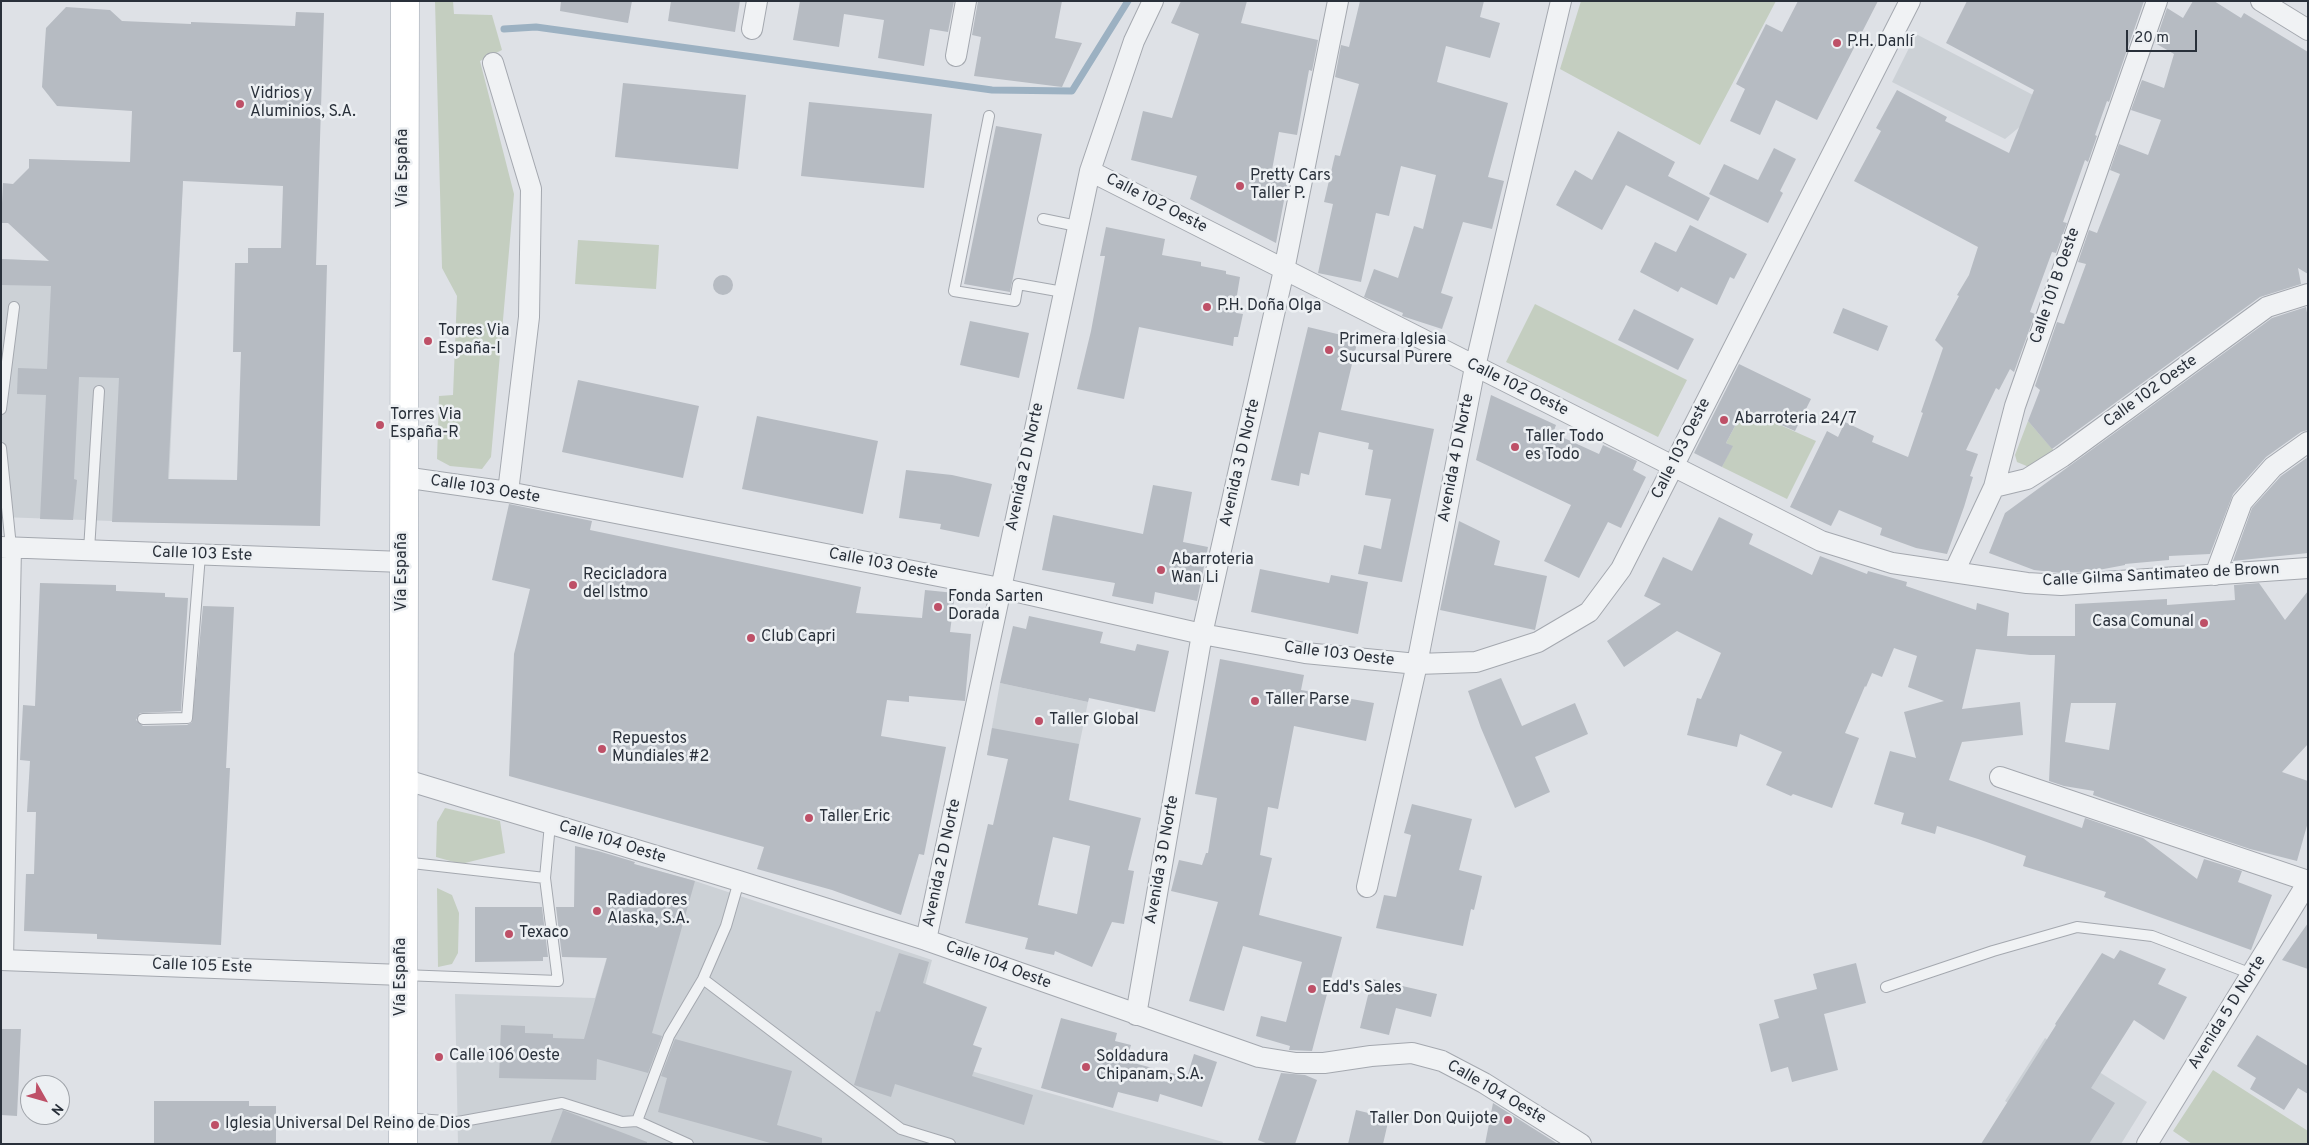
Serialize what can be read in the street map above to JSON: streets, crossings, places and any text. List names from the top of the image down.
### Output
{
  "streets": {
    "main road": ["Vía España"],
    "street": [
      "Calle 102 Oeste",
      "Calle 101 B Oeste",
      "Calle 103 Oeste",
      "Avenida 4 D Norte",
      "Avenida 3 D Norte",
      "Avenida 2 D Norte",
      "Calle 103 Este",
      "Calle Gilma Santimateo de Brown",
      "Calle 104 Oeste",
      "Calle 105 Este",
      "Avenida 5 D Norte"
    ]
  },
  "crossings": [
    ["Vía España", "Calle 103 Oeste"],
    ["Vía España", "Calle 103 Este"],
    ["Vía España", "Calle 104 Oeste"],
    ["Vía España", "Calle 105 Este"],
    ["Calle 102 Oeste", "Calle 101 B Oeste"],
    ["Calle 102 Oeste", "Calle 103 Oeste"],
    ["Calle 102 Oeste", "Avenida 4 D Norte"],
    ["Calle 102 Oeste", "Avenida 3 D Norte"],
    ["Calle 102 Oeste", "Avenida 2 D Norte"],
    ["Calle 102 Oeste", "Calle Gilma Santimateo de Brown"],
    ["Calle 101 B Oeste", "Calle Gilma Santimateo de Brown"],
    ["Calle 103 Oeste", "Avenida 4 D Norte"],
    ["Calle 103 Oeste", "Avenida 3 D Norte"],
    ["Calle 103 Oeste", "Avenida 2 D Norte"],
    ["Avenida 3 D Norte", "Calle 104 Oeste"],
    ["Avenida 2 D Norte", "Calle 104 Oeste"]
  ],
  "places": [
    "P.H. Danlí",
    "Vidrios y Aluminios, S.A.",
    "Pretty Cars Taller P.",
    "P.H. Doña Olga",
    "Torres Via España-I",
    "Primera Iglesia Sucursal Purere",
    "Abarroteria 24/7",
    "Torres Via España-R",
    "Taller Todo es Todo",
    "Abarroteria Wan Li",
    "Recicladora del Istmo",
    "Fonda Sarten Dorada",
    "Casa Comunal",
    "Club Capri",
    "Taller Parse",
    "Taller Global",
    "Repuestos Mundiales #2",
    "Taller Eric",
    "Radiadores Alaska, S.A.",
    "Texaco",
    "Edd's Sales",
    "Calle 106 Oeste",
    "Soldadura Chipanam, S.A.",
    "Taller Don Quijote",
    "Iglesia Universal Del Reino de Dios"
  ],
  "scale_bar": "20 m",
  "north": "bottom right"
}
